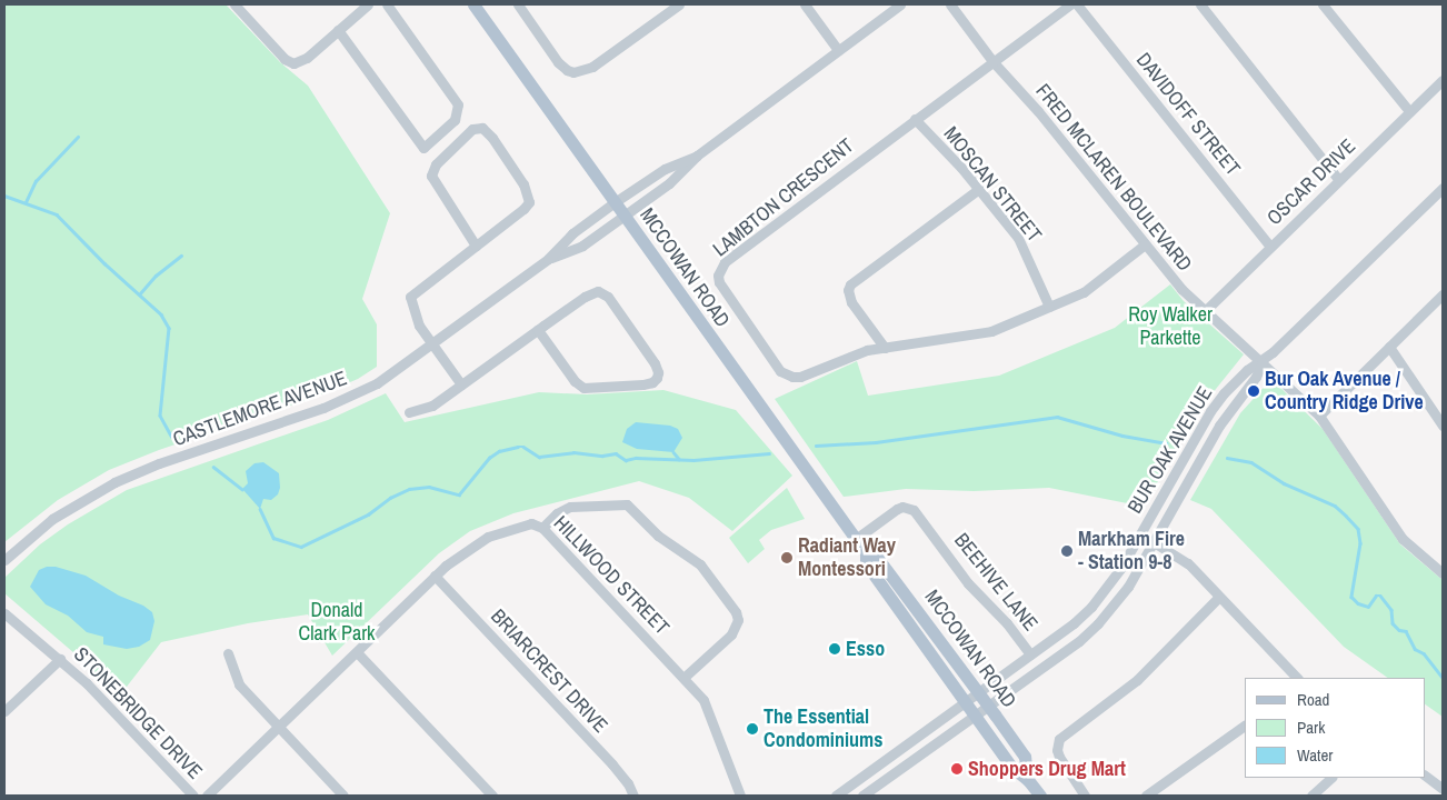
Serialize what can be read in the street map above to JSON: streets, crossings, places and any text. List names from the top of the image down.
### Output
{
  "streets": {
    "main road": ["MCCOWAN ROAD"],
    "street": [
      "DAVIDOFF STREET",
      "FRED MCLAREN BOULEVARD",
      "OSCAR DRIVE",
      "MOSCAN STREET",
      "LAMBTON CRESCENT",
      "CASTLEMORE AVENUE",
      "BUR OAK AVENUE",
      "HILLWOOD STREET",
      "BEEHIVE LANE",
      "BRIARCREST DRIVE",
      "STONEBRIDGE DRIVE"
    ]
  },
  "crossings": [
    ["DAVIDOFF STREET", "OSCAR DRIVE"],
    ["FRED MCLAREN BOULEVARD", "OSCAR DRIVE"],
    ["FRED MCLAREN BOULEVARD", "LAMBTON CRESCENT"],
    ["FRED MCLAREN BOULEVARD", "BUR OAK AVENUE"],
    ["MOSCAN STREET", "LAMBTON CRESCENT"],
    ["MCCOWAN ROAD", "CASTLEMORE AVENUE"],
    ["MCCOWAN ROAD", "BUR OAK AVENUE"],
    ["MCCOWAN ROAD", "BEEHIVE LANE"],
    ["BUR OAK AVENUE", "BEEHIVE LANE"],
    ["HILLWOOD STREET", "BRIARCREST DRIVE"]
  ],
  "parks": ["Roy Walker Parkette", "Donald Clark Park"],
  "places": [
    "Bur Oak Avenue / Country Ridge Drive",
    "Markham Fire - Station 9-8",
    "Radiant Way Montessori",
    "Esso",
    "The Essential Condominiums",
    "Shoppers Drug Mart"
  ],
  "legend": ["Road", "Park", "Water"]
}
